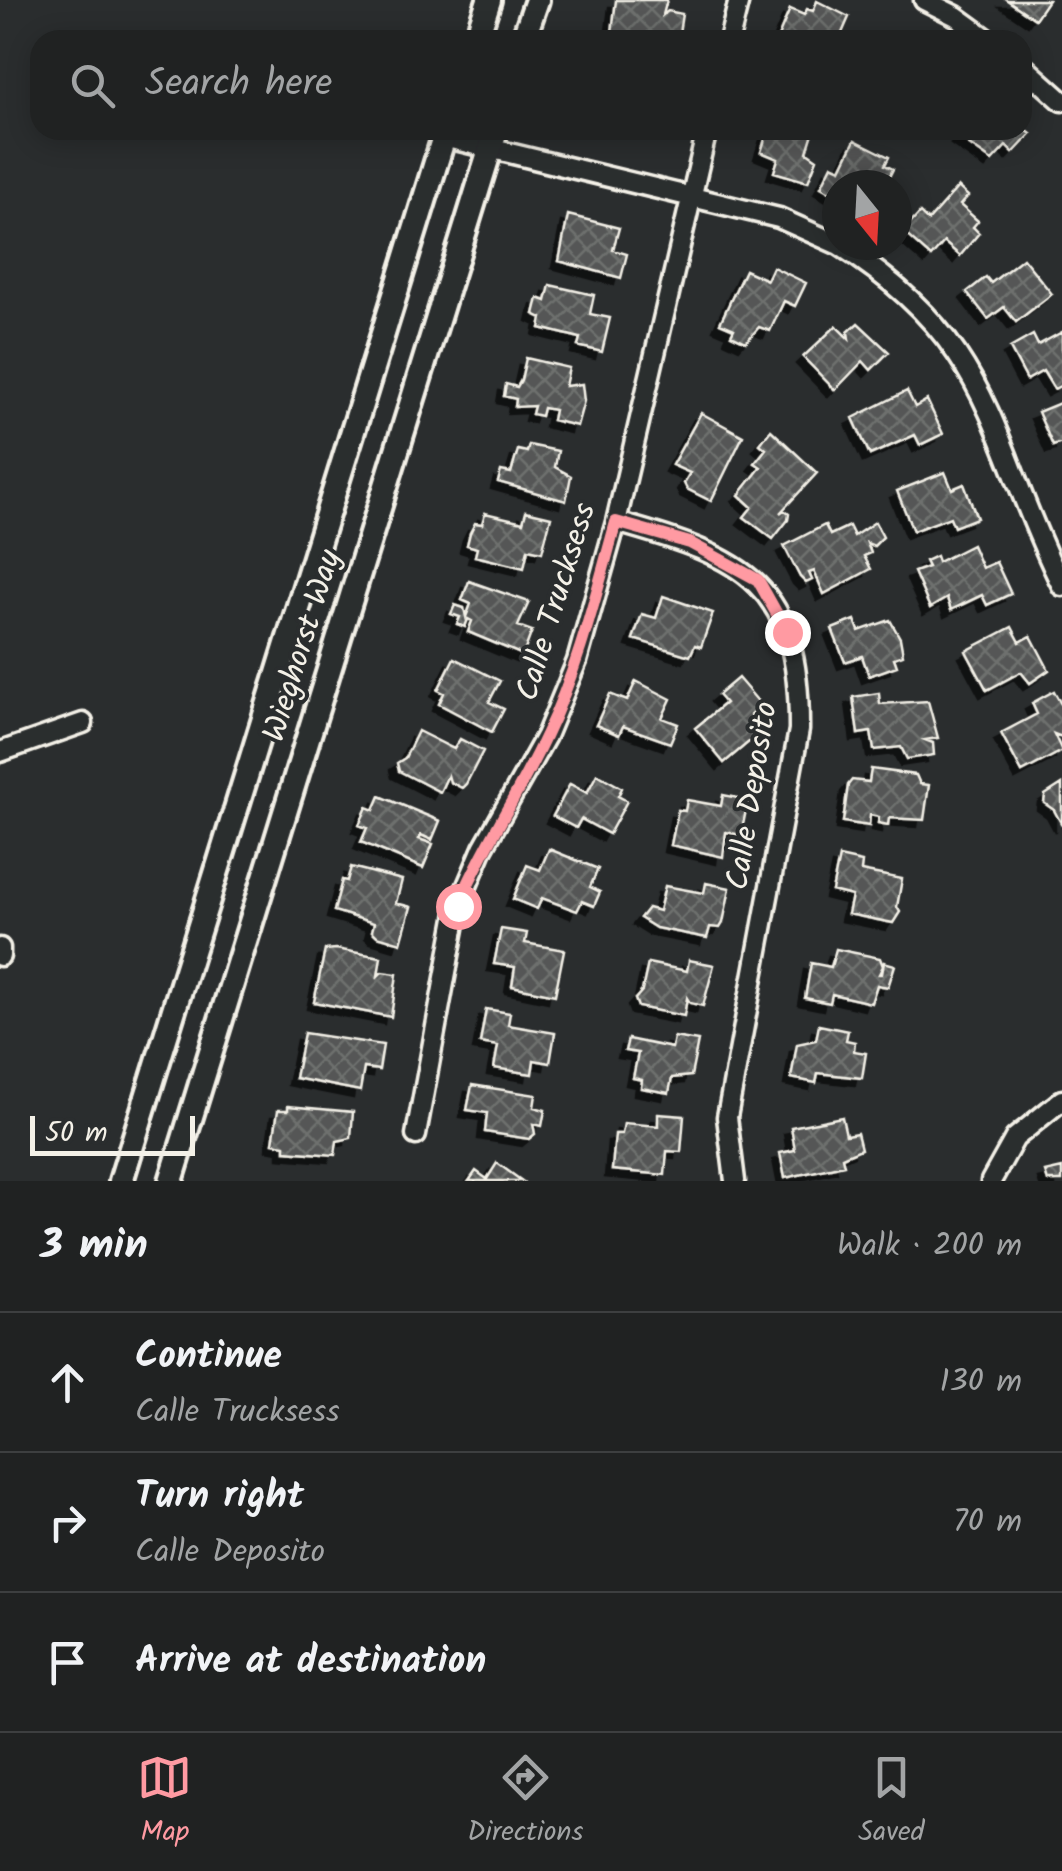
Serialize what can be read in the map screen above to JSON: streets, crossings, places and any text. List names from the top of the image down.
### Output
{
  "streets": {
    "street": ["Calle Trucksess", "Wieghorst Way", "Calle Deposito"]
  },
  "crossings": [
    ["Calle Trucksess", "Calle Deposito"]
  ],
  "scale_bar": "50 m",
  "north": "bottom",
  "page": {
    "search": "Search here",
    "scale": "50 m",
    "heading": ["3 min", "Walk · 200 m"],
    "list": [
      ["Continue", "Calle Trucksess", "130 m"],
      ["Turn right", "Calle Deposito", "70 m"],
      "Arrive at destination"
    ],
    "nav": ["Map", "Directions", "Saved"]
  }
}
